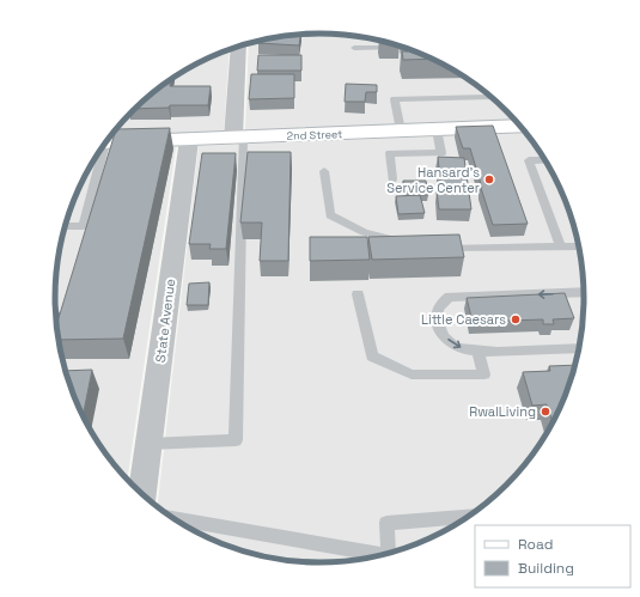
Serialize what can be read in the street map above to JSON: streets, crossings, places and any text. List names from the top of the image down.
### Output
{
  "streets": {
    "street": ["2nd Street", "State Avenue"]
  },
  "crossings": [
    ["2nd Street", "State Avenue"]
  ],
  "places": ["Hansard's Service Center", "Little Caesars", "RwalLiving"],
  "legend": ["Road", "Building"]
}
